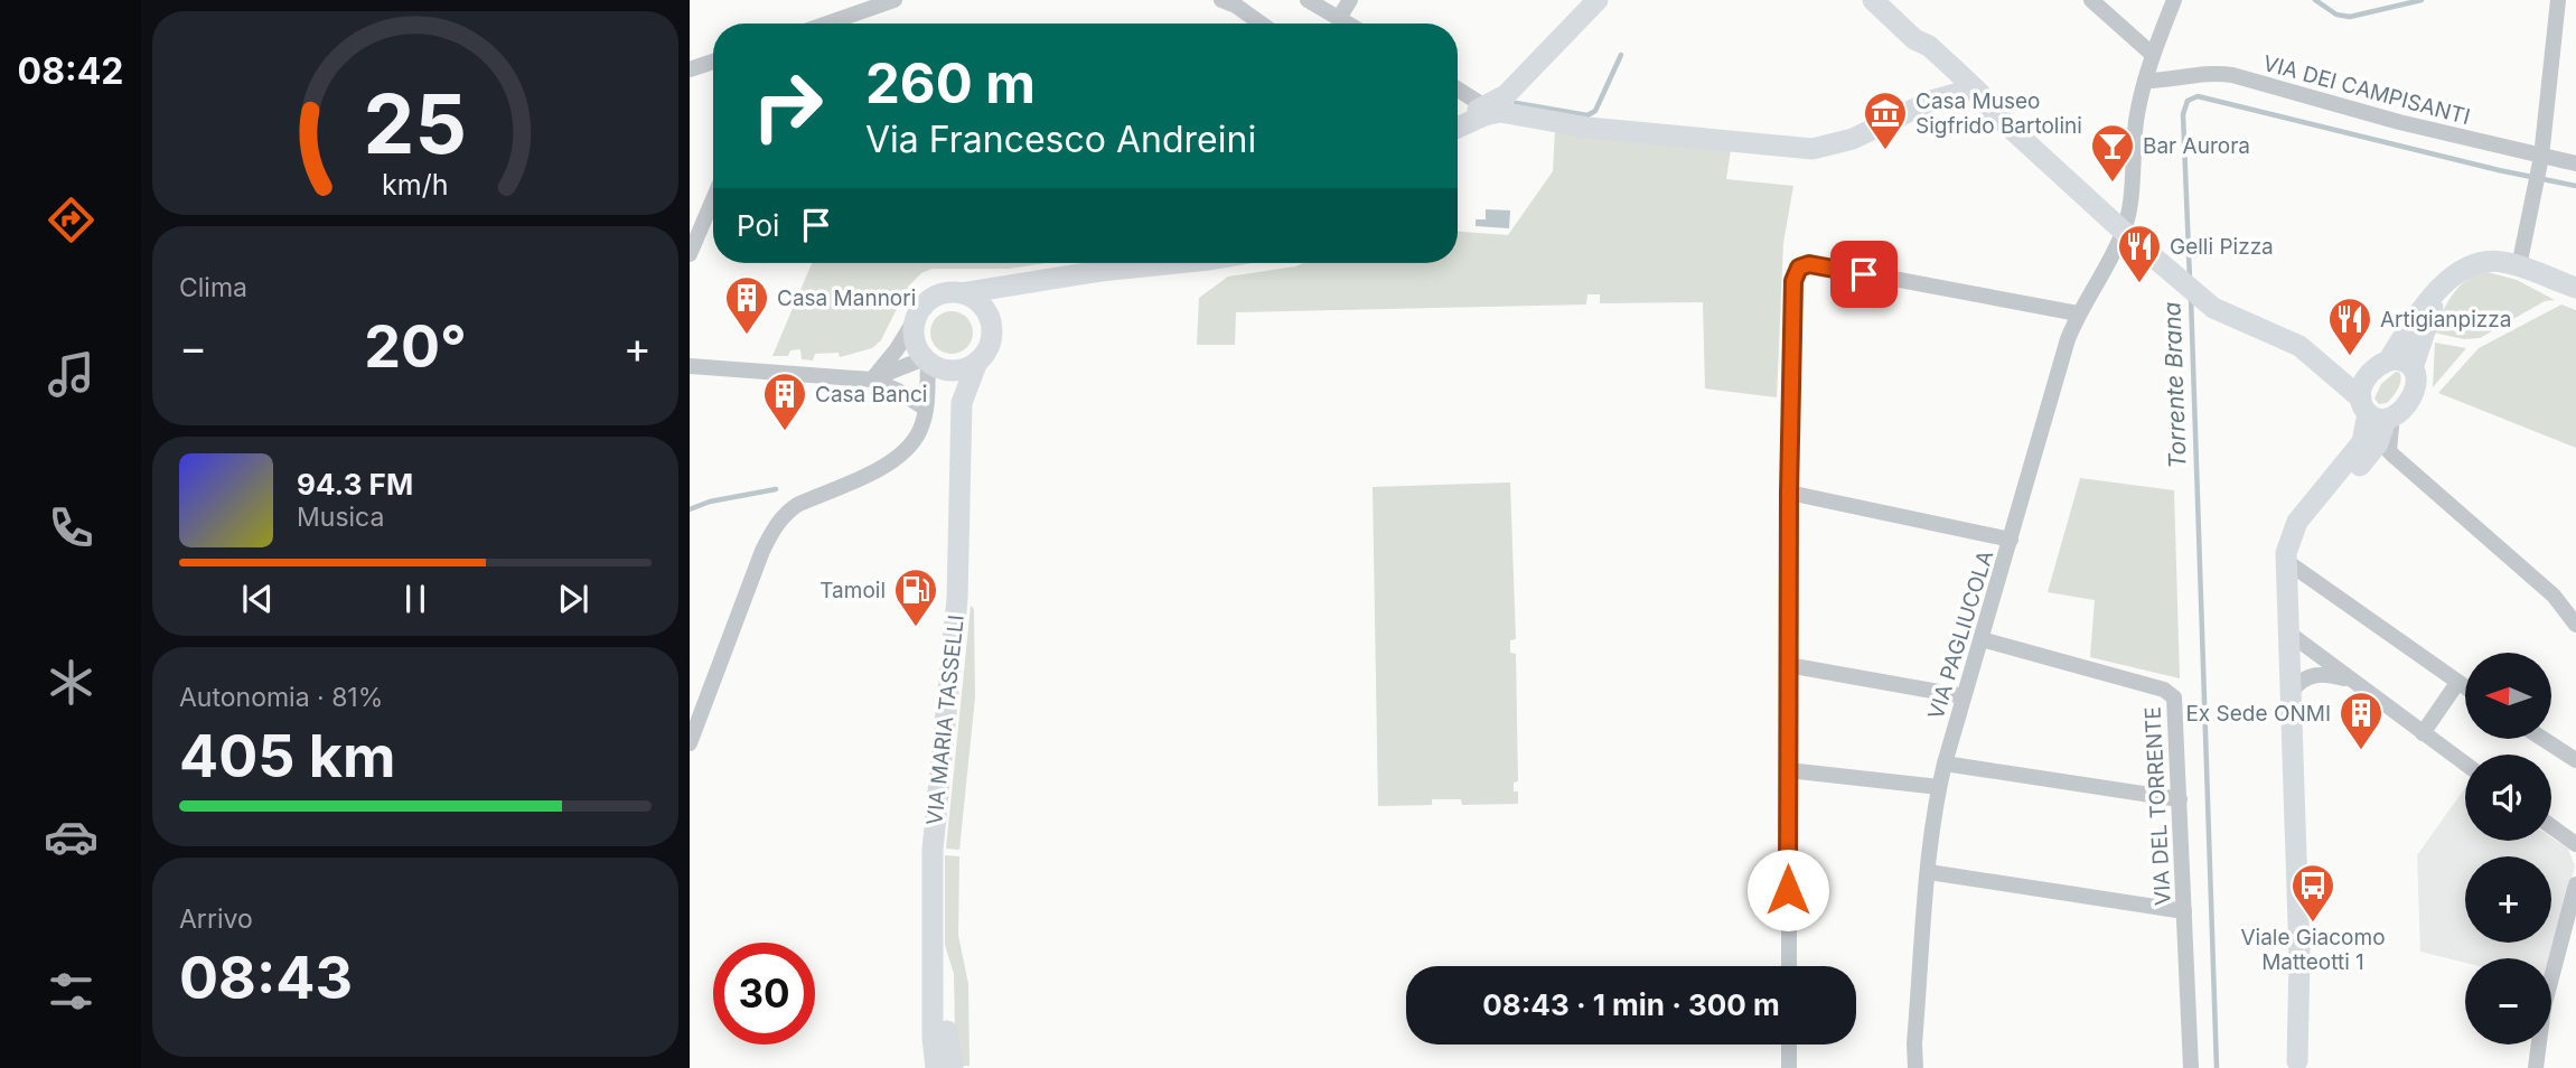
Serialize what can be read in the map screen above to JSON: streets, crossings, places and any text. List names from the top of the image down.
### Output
{
  "streets": {
    "main road": ["VIA MARIA TASSELLI"],
    "street": ["VIA DEI CAMPISANTI", "VIA PAGLIUCOLA", "VIA DEL TORRENTE"]
  },
  "crossings": [
    ["VIA DEI CAMPISANTI", "VIA PAGLIUCOLA"],
    ["VIA PAGLIUCOLA", "VIA DEL TORRENTE"]
  ],
  "water": ["Torrente Brana"],
  "places": {
    "museum": ["Casa Museo Sigfrido Bartolini"],
    "bar": ["Bar Aurora"],
    "restaurant": ["Gelli Pizza", "Artigianpizza"],
    "building": ["Casa Mannori", "Casa Banci", "Ex Sede ONMI"],
    "fuel station": ["Tamoil"],
    "bus stop": ["Viale Giacomo Matteotti 1"]
  },
  "north": "left",
  "page": {
    "tabs": "08:42",
    "turn": ["260 m", "Via Francesco Andreini"],
    "then": "Poi",
    "tile": [
      "Clima",
      ["Autonomia · 81%", "405 km"],
      ["Arrivo", "08:43"]
    ],
    "heat": ["−", "20°", "+"],
    "song": ["94.3 FM", "Musica"],
    "map_buttons": ["+", "−"],
    "limit": "30",
    "trip": "08:43 · 1 min · 300 m",
    "gauge": ["25", "km/h"]
  }
}
